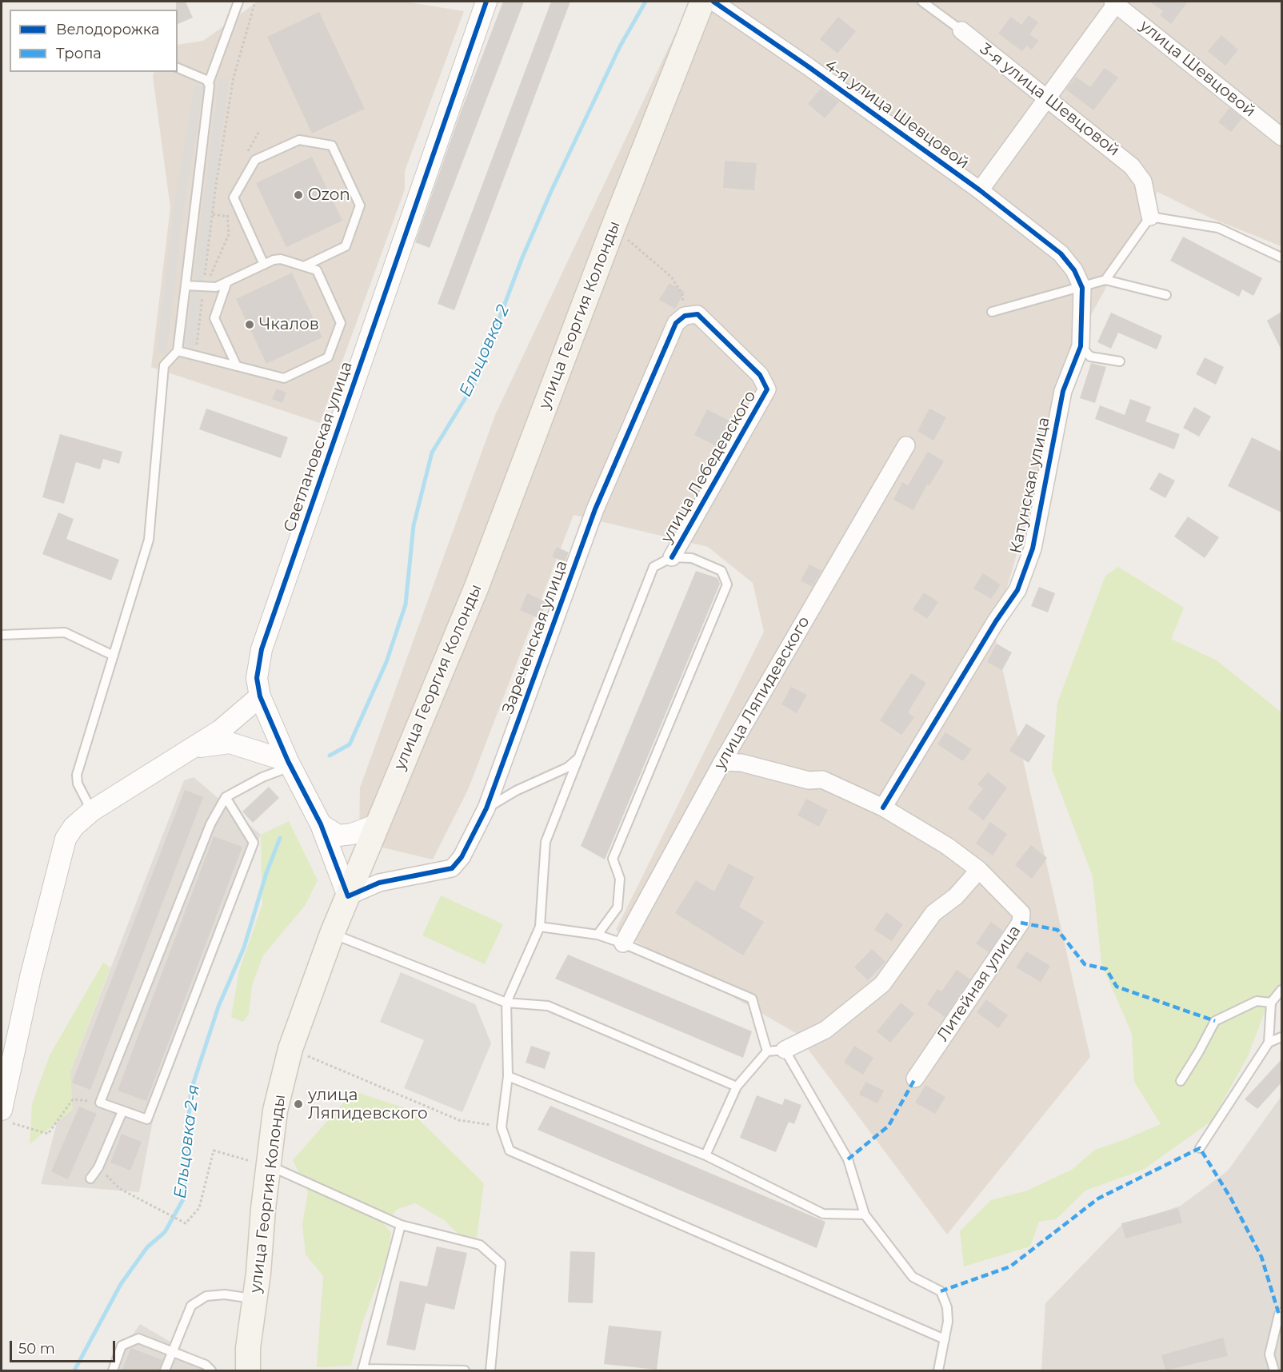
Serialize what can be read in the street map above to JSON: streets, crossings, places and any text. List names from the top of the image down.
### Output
{
  "streets": {
    "main road": ["улица Георгия Колонды"],
    "street": [
      "улица Шевцовой",
      "3-я улица Шевцовой",
      "4-я улица Шевцовой",
      "Светлановская улица",
      "улица Лебедевского",
      "Катунская улица",
      "Зареченская улица",
      "улица Ляпидевского",
      "Литейная улица"
    ]
  },
  "crossings": [
    ["4-я улица Шевцовой", "Катунская улица"],
    ["улица Георгия Колонды", "Светлановская улица"],
    ["улица Георгия Колонды", "Зареченская улица"],
    ["Светлановская улица", "Зареченская улица"],
    ["улица Лебедевского", "Зареченская улица"],
    ["Катунская улица", "Литейная улица"],
    ["улица Ляпидевского", "Литейная улица"]
  ],
  "water": ["Ельцовка 2", "Ельцовка 2-я"],
  "places": ["Ozon", "Чкалов", "улица Ляпидевского"],
  "legend": ["Велодорожка", "Тропа"],
  "scale_bar": "50 m"
}
